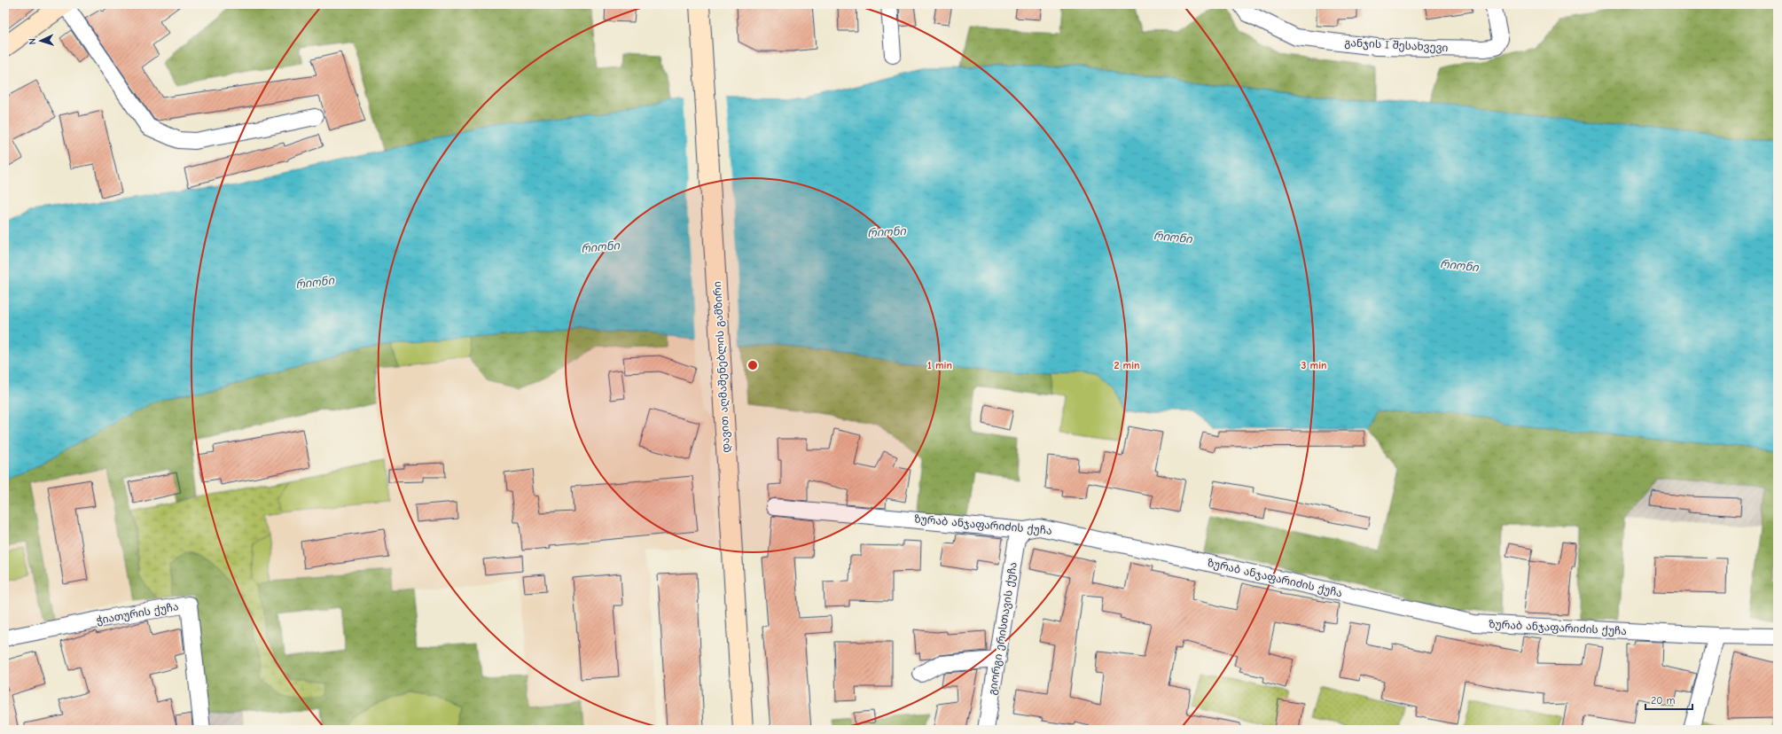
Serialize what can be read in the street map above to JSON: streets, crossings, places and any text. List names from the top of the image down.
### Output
{
  "streets": {
    "main road": ["დავით აღმაშენებლის გამზირი"],
    "street": [
      "განჯის I შესახვევი",
      "ზურაბ ანჯაფარიძის ქუჩა",
      "ჭიათურის ქუჩა",
      "გიორგი ერისთავის ქუჩა"
    ]
  },
  "crossings": [
    ["ზურაბ ანჯაფარიძის ქუჩა", "გიორგი ერისთავის ქუჩა"]
  ],
  "water": ["რიონი"],
  "scale_bar": "20 m",
  "north": "left",
  "rings": ["1 min", "2 min", "3 min"]
}
